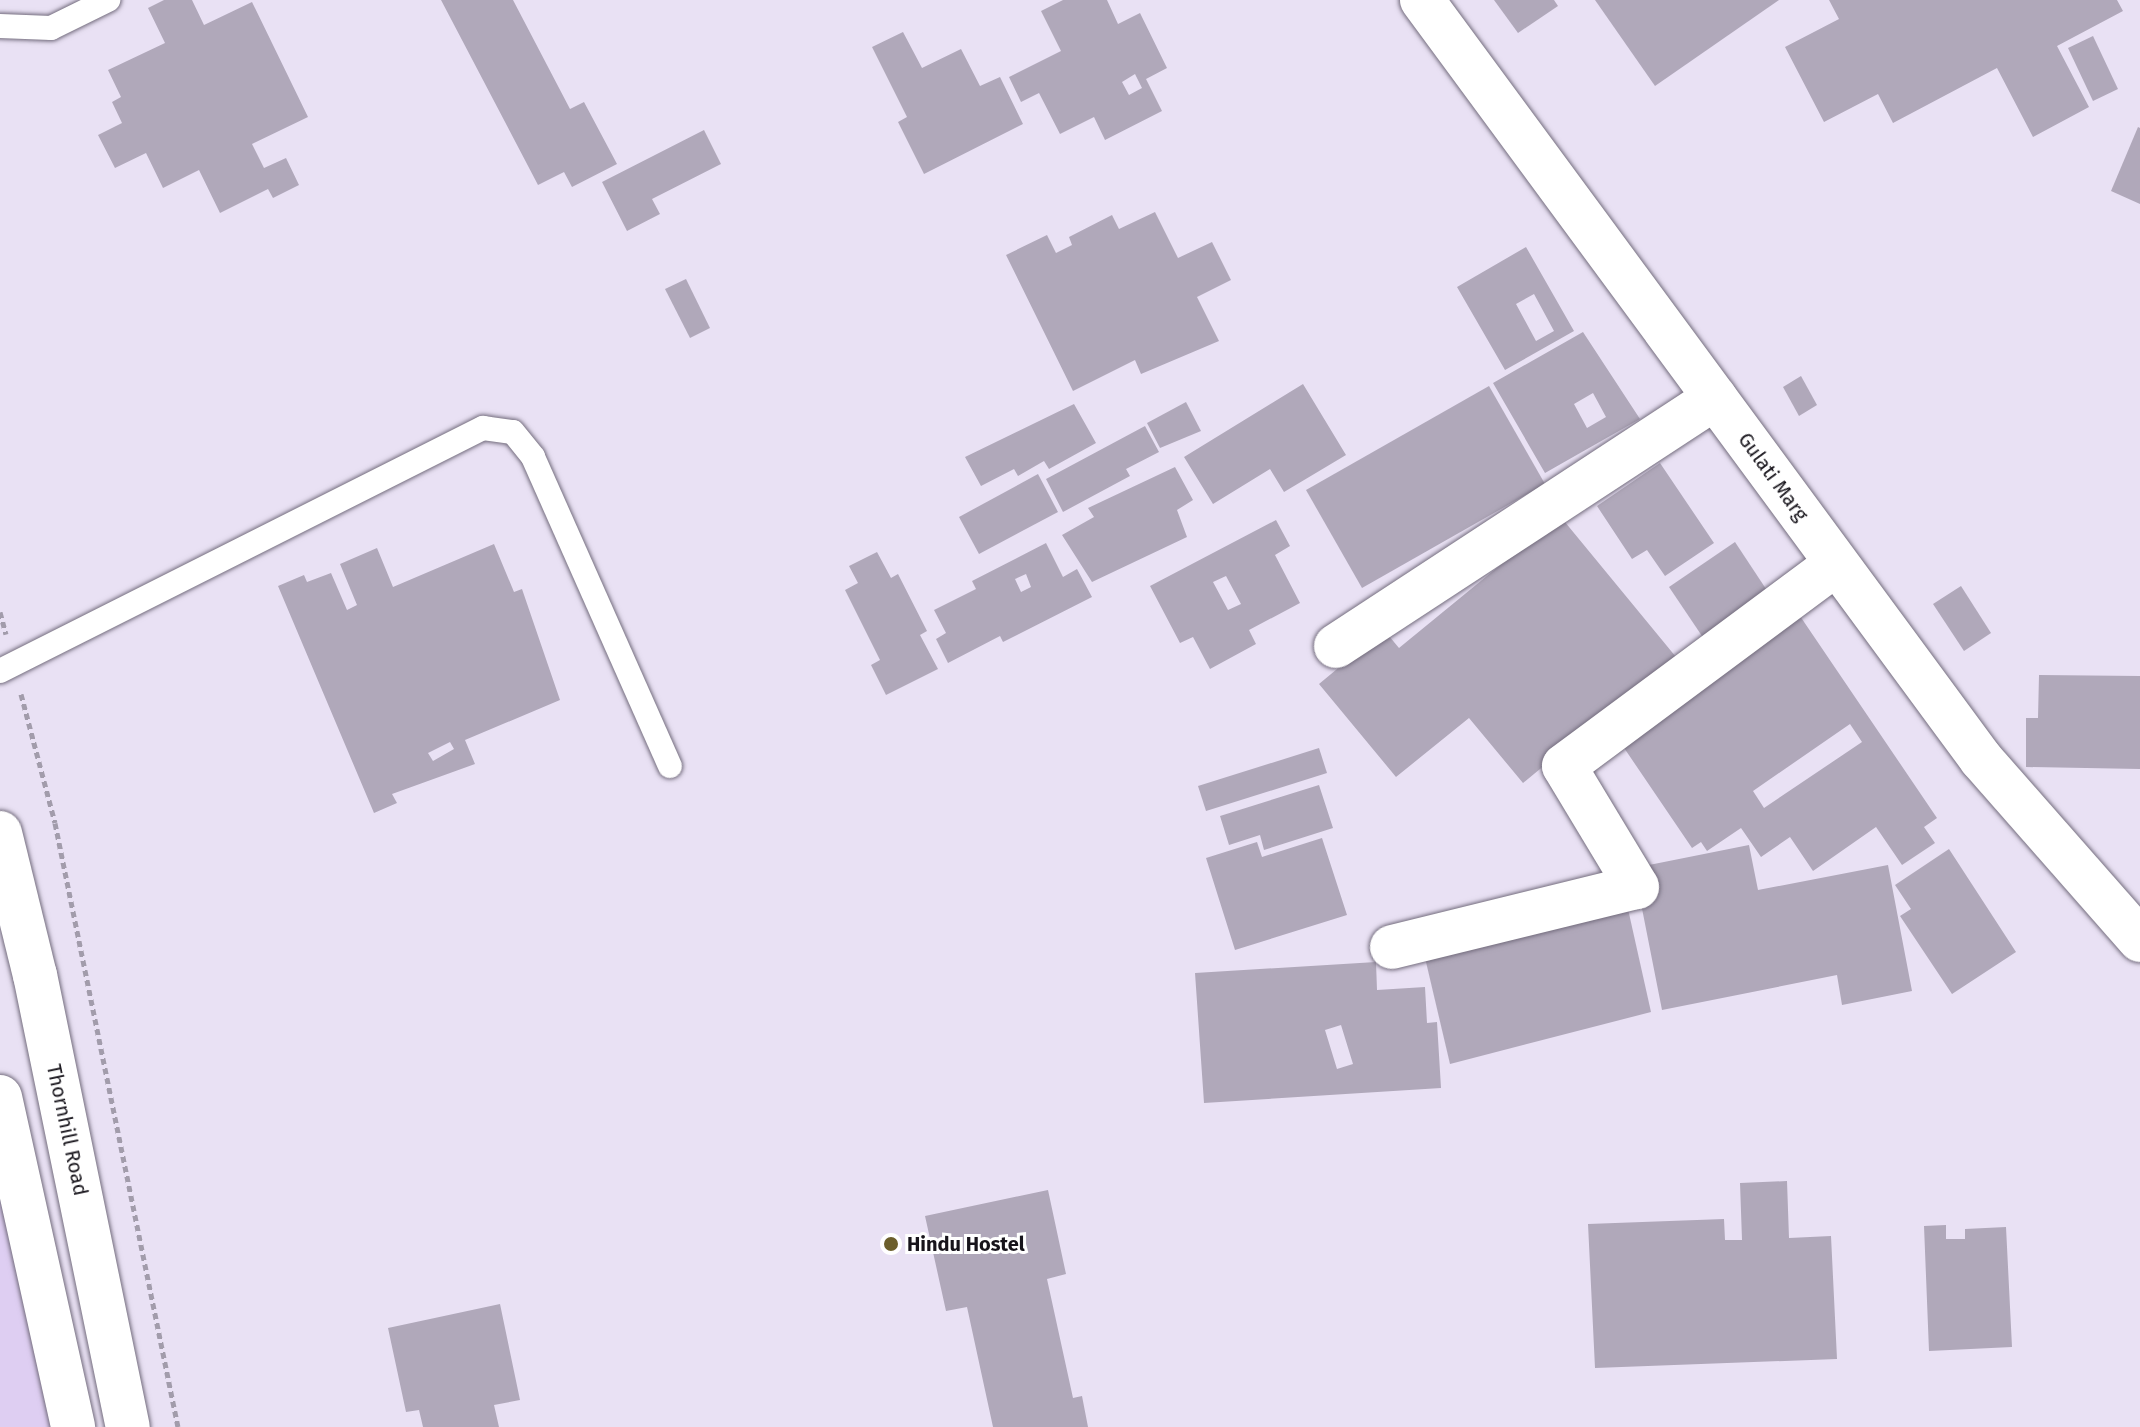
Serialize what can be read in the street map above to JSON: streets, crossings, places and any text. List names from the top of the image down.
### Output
{
  "streets": {
    "street": ["Gulati Marg", "Thornhill Road"]
  },
  "places": ["Hindu Hostel"]
}
